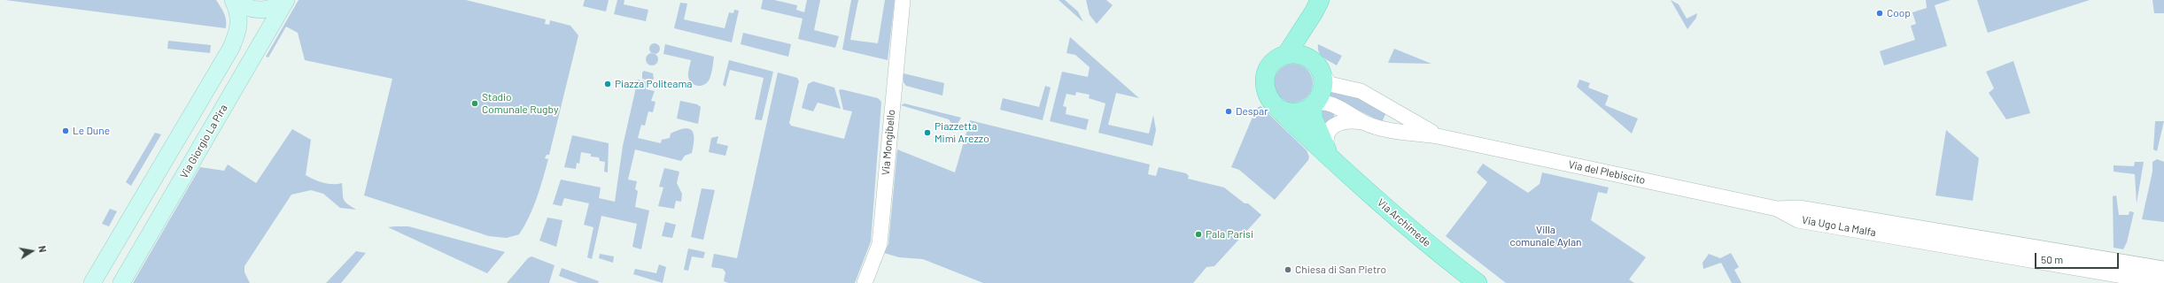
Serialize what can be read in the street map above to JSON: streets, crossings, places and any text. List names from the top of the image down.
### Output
{
  "streets": {
    "main road": ["Via Giorgio La Pira", "Via Archimede"],
    "street": ["Via Mongibello", "Via del Plebiscito", "Via Ugo La Malfa"]
  },
  "crossings": [
    ["Via del Plebiscito", "Via Archimede"],
    ["Via del Plebiscito", "Via Ugo La Malfa"]
  ],
  "parks": ["Villa comunale Aylan"],
  "places": [
    "Coop",
    "Piazza Politeama",
    "Stadio Comunale Rugby",
    "Despar",
    "Le Dune",
    "Piazzetta Mimì Arezzo",
    "Pala Parisi",
    "Chiesa di San Pietro"
  ],
  "scale_bar": "50 m",
  "north": "right"
}
